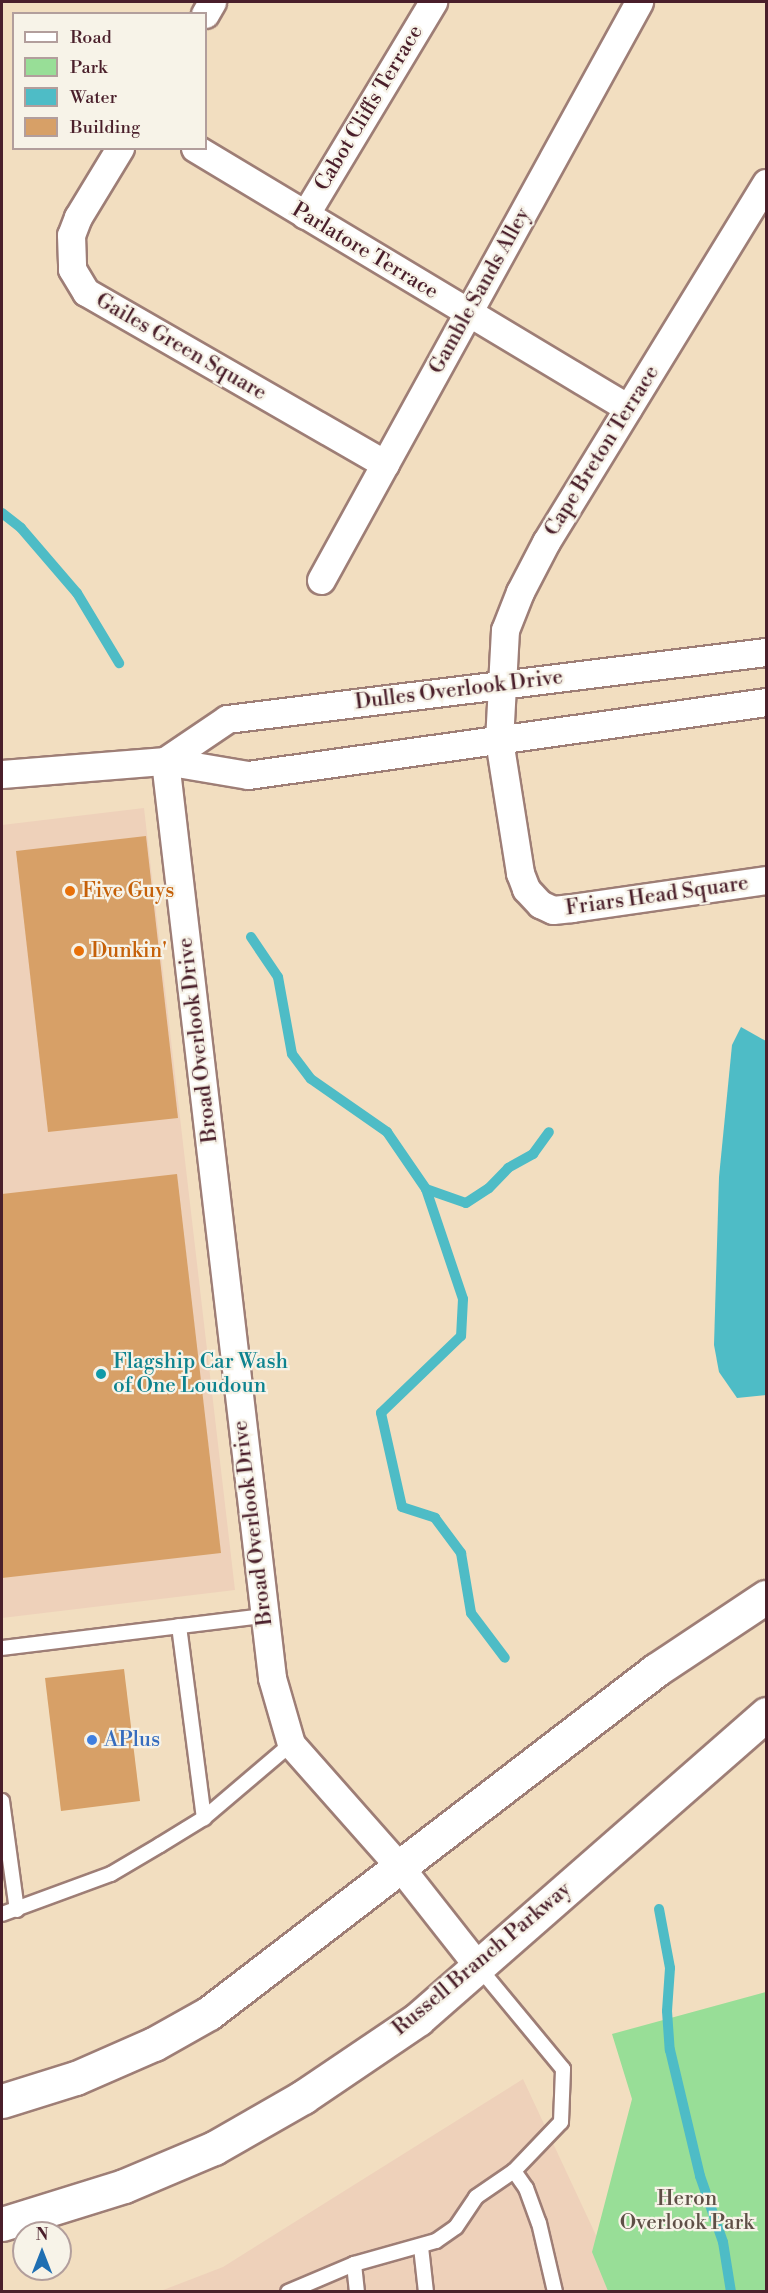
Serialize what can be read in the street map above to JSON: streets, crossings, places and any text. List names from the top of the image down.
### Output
{
  "streets": {
    "main road": ["Russell Branch Parkway"],
    "street": [
      "Cabot Cliffs Terrace",
      "Parlatore Terrace",
      "Gamble Sands Alley",
      "Gailes Green Square",
      "Cape Breton Terrace",
      "Dulles Overlook Drive",
      "Friars Head Square",
      "Broad Overlook Drive"
    ]
  },
  "crossings": [
    ["Cabot Cliffs Terrace", "Parlatore Terrace"],
    ["Parlatore Terrace", "Gamble Sands Alley"],
    ["Parlatore Terrace", "Cape Breton Terrace"],
    ["Gamble Sands Alley", "Gailes Green Square"],
    ["Cape Breton Terrace", "Dulles Overlook Drive"],
    ["Cape Breton Terrace", "Friars Head Square"],
    ["Dulles Overlook Drive", "Friars Head Square"],
    ["Dulles Overlook Drive", "Broad Overlook Drive"],
    ["Broad Overlook Drive", "Russell Branch Parkway"]
  ],
  "parks": ["Heron Overlook Park"],
  "places": [
    "Five Guys",
    "Dunkin'",
    "Flagship Car Wash of One Loudoun",
    "APlus"
  ],
  "legend": [
    "Road",
    "Park",
    "Water",
    "Building"
  ],
  "north": "top"
}
